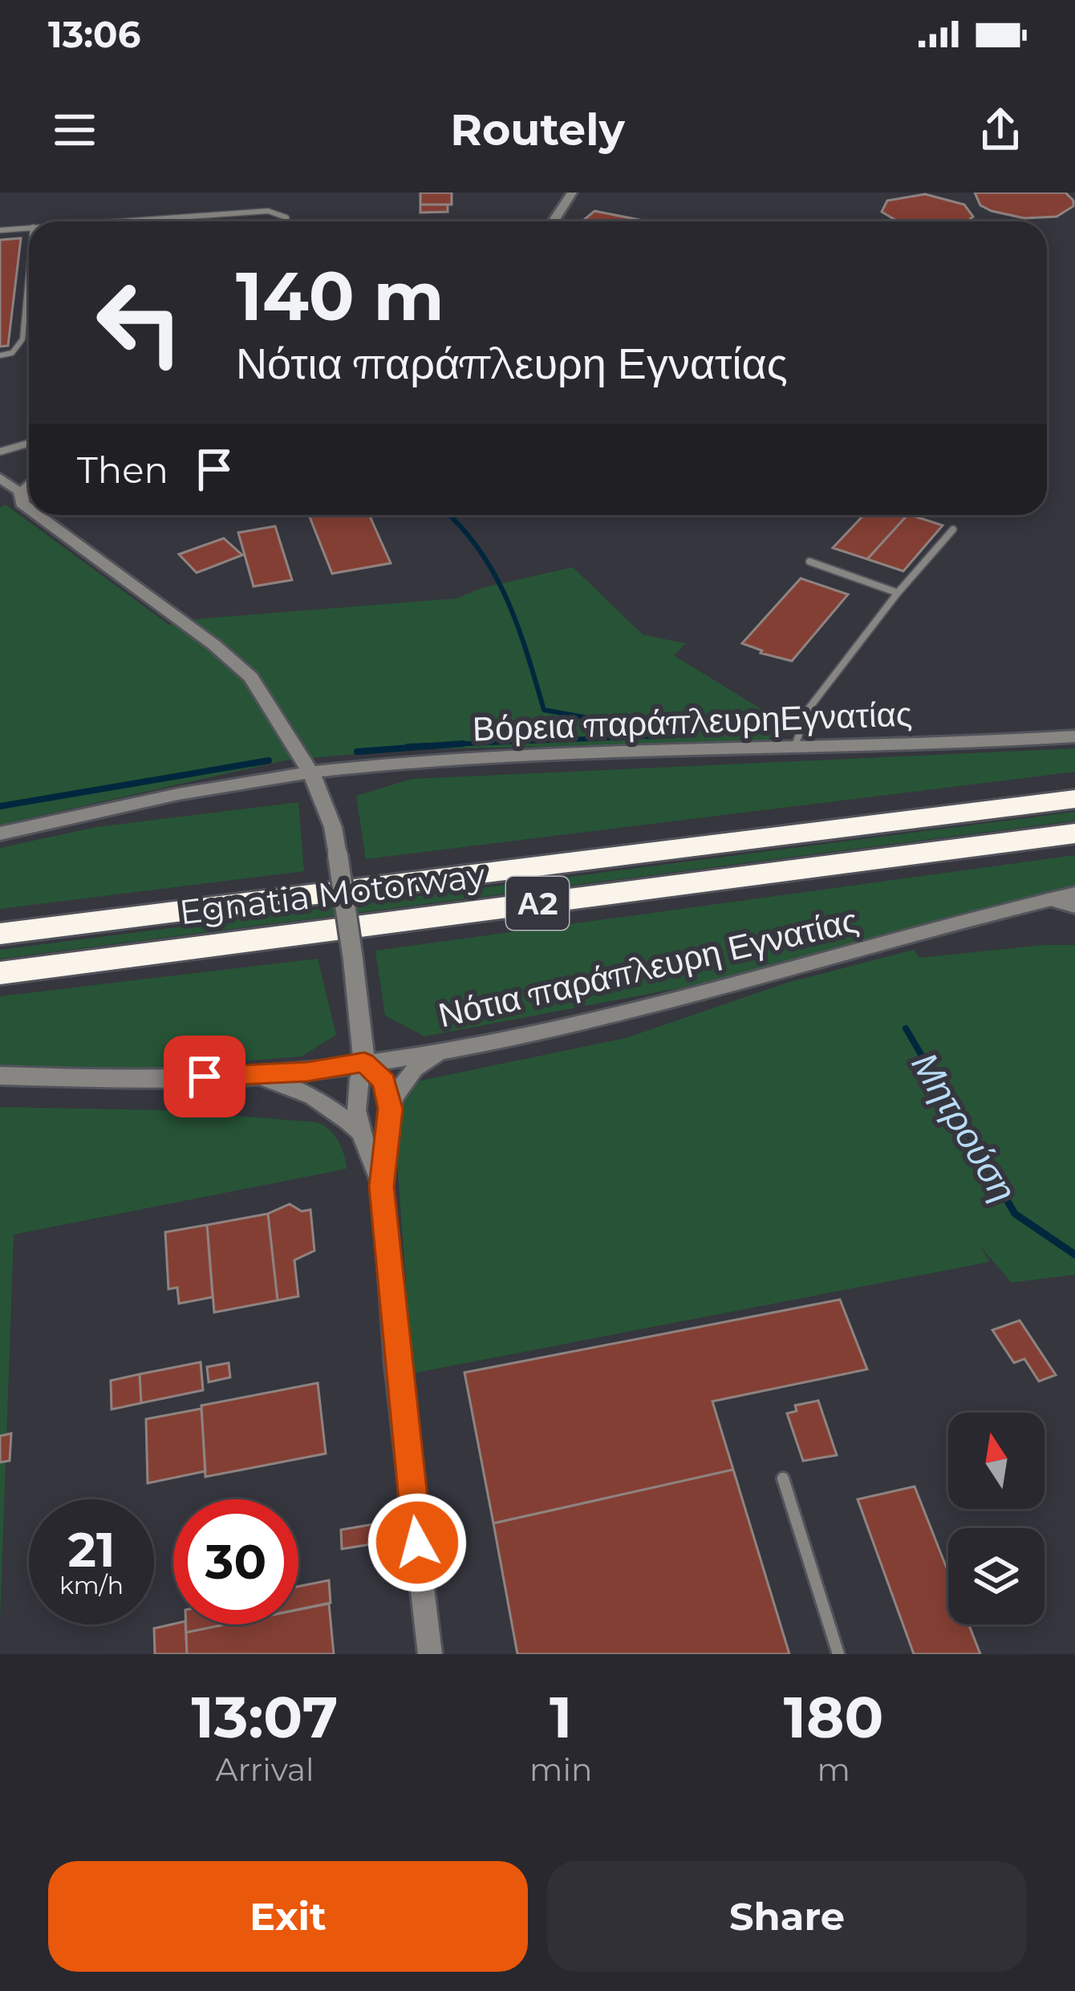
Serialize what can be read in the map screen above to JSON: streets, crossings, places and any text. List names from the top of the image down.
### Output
{
  "streets": {
    "highway": ["Egnatia Motorway", "Α2"],
    "street": ["Βόρεια παράπλευρηΕγνατίας", "Νότια παράπλευρη Εγνατίας"]
  },
  "water": ["Μητρούση"],
  "north": "top",
  "page": {
    "status": "13:06",
    "header": "Routely",
    "turn": ["140 m", "Νότια παράπλευρη Εγνατίας"],
    "then": "Then",
    "speed": "21 km/h",
    "limit": "30",
    "eta": [
      "13:07",
      "Arrival",
      "1",
      "min",
      "180",
      "m"
    ],
    "buttons": ["Exit", "Share"]
  }
}
